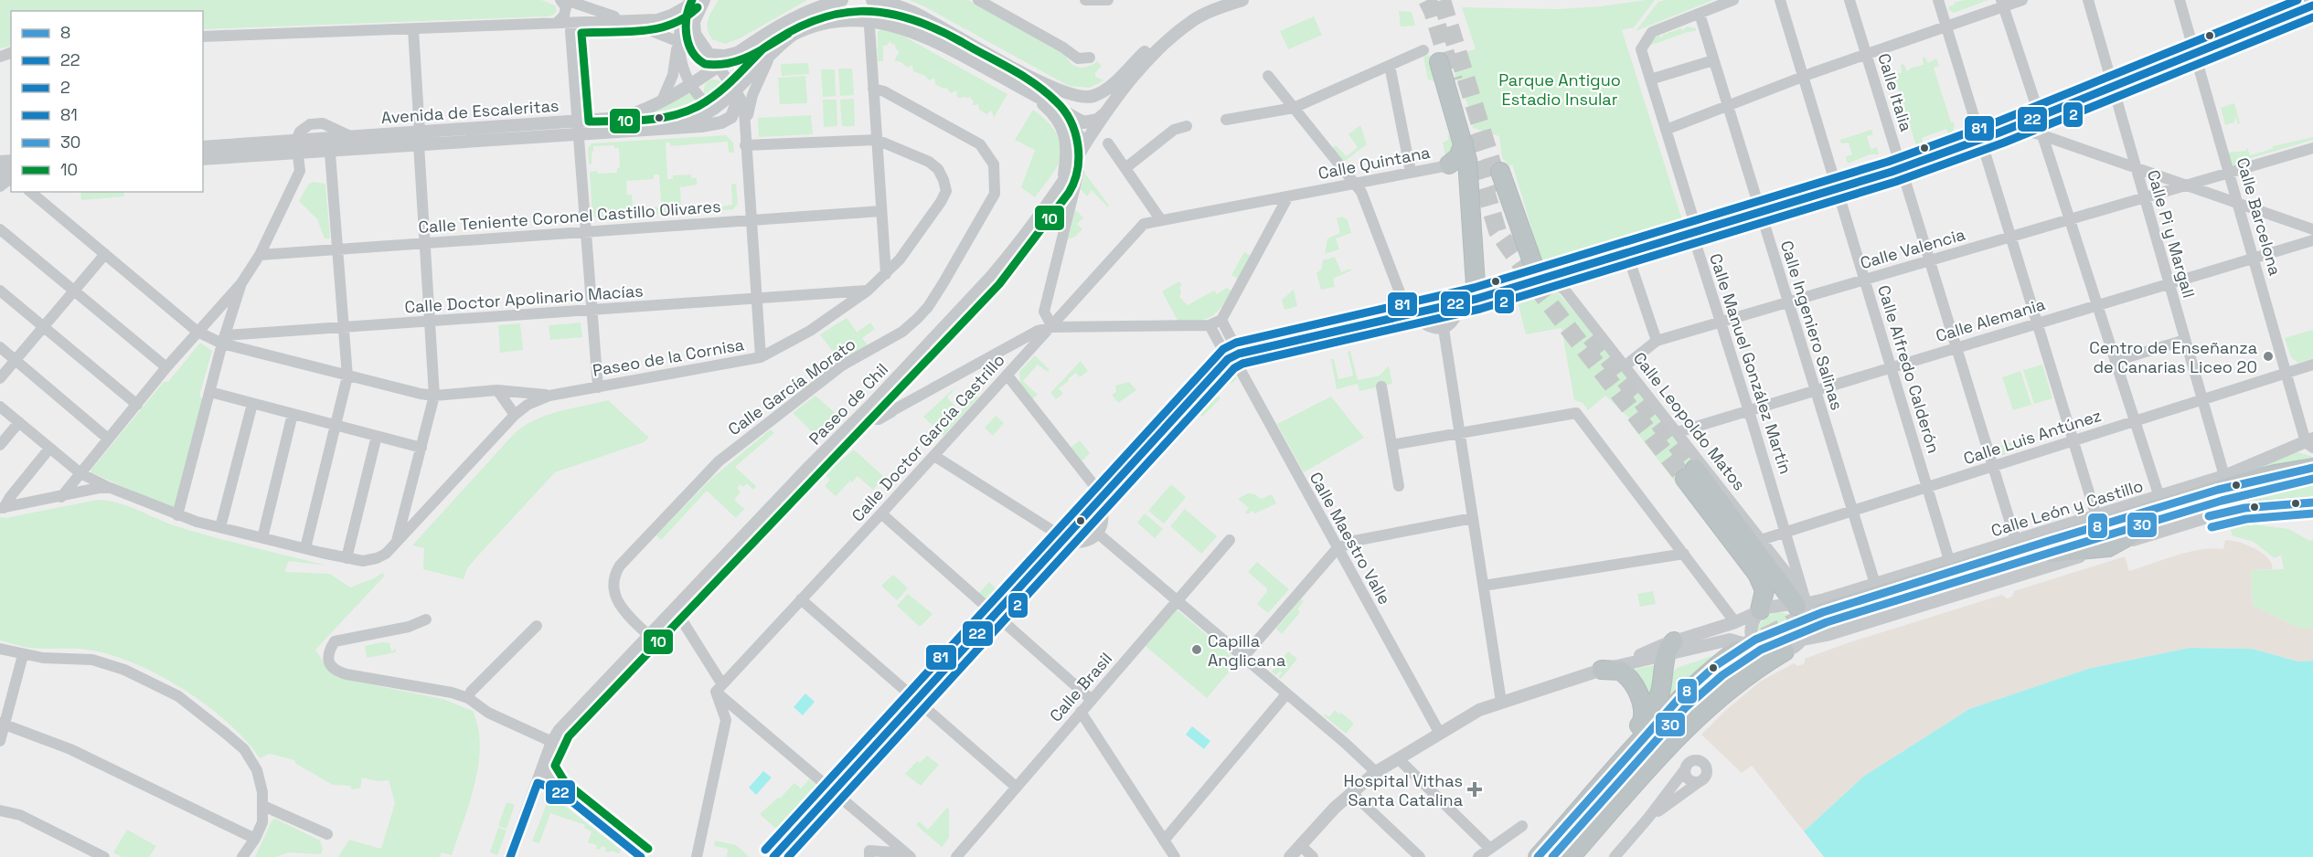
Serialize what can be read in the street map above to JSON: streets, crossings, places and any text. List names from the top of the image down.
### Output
{
  "streets": {
    "street": [
      "Calle Italia",
      "Avenida de Escaleritas",
      "Calle Quintana",
      "Calle Teniente Coronel Castillo Olivares",
      "Calle Barcelona",
      "Calle Pi y Margall",
      "Calle Valencia",
      "Calle Doctor Apolinario Macías",
      "Calle Alemania",
      "Calle Ingeniero Salinas",
      "Paseo de la Cornisa",
      "Calle Manuel González Martín",
      "Calle Alfredo Calderón",
      "Calle García Morato",
      "Paseo de Chil",
      "Calle Leopoldo Matos",
      "Calle Luis Antúnez",
      "Calle Doctor García Castrillo",
      "Calle León y Castillo",
      "Calle Maestro Valle",
      "Calle Brasil"
    ]
  },
  "crossings": [
    ["Calle Italia", "Calle Valencia"],
    ["Calle Italia", "Calle Alemania"],
    ["Calle Italia", "Calle Luis Antúnez"],
    ["Calle Italia", "Calle León y Castillo"],
    ["Calle Quintana", "Calle Doctor García Castrillo"],
    ["Calle Barcelona", "Calle Valencia"],
    ["Calle Barcelona", "Calle Alemania"],
    ["Calle Barcelona", "Calle Luis Antúnez"],
    ["Calle Barcelona", "Calle León y Castillo"],
    ["Calle Pi y Margall", "Calle Valencia"],
    ["Calle Pi y Margall", "Calle Alemania"],
    ["Calle Pi y Margall", "Calle Luis Antúnez"],
    ["Calle Pi y Margall", "Calle León y Castillo"],
    ["Calle Valencia", "Calle Ingeniero Salinas"],
    ["Calle Valencia", "Calle Manuel González Martín"],
    ["Calle Valencia", "Calle Alfredo Calderón"],
    ["Calle Valencia", "Calle Leopoldo Matos"],
    ["Calle Doctor Apolinario Macías", "Paseo de la Cornisa"],
    ["Calle Alemania", "Calle Ingeniero Salinas"],
    ["Calle Alemania", "Calle Manuel González Martín"],
    ["Calle Alemania", "Calle Alfredo Calderón"],
    ["Calle Alemania", "Calle Leopoldo Matos"],
    ["Calle Ingeniero Salinas", "Calle Manuel González Martín"],
    ["Calle Ingeniero Salinas", "Calle Luis Antúnez"],
    ["Calle Ingeniero Salinas", "Calle León y Castillo"],
    ["Calle Manuel González Martín", "Calle Leopoldo Matos"],
    ["Calle Manuel González Martín", "Calle Luis Antúnez"],
    ["Calle Manuel González Martín", "Calle León y Castillo"],
    ["Calle Alfredo Calderón", "Calle Luis Antúnez"],
    ["Calle Alfredo Calderón", "Calle León y Castillo"],
    ["Calle García Morato", "Paseo de Chil"],
    ["Calle Leopoldo Matos", "Calle Luis Antúnez"],
    ["Calle Leopoldo Matos", "Calle León y Castillo"]
  ],
  "parks": ["Parque Antiguo Estadio Insular"],
  "places": {
    "other": ["Centro de Enseñanza de Canarias Liceo 20", "Capilla Anglicana"],
    "health": ["Hospital Vithas Santa Catalina"]
  },
  "lines": [
    "transit line 81",
    "transit line 10",
    "transit line 22",
    "transit line 2",
    "transit line 8",
    "transit line 30"
  ],
  "legend": [
    "8",
    "22",
    "2",
    "81",
    "30",
    "10"
  ]
}
